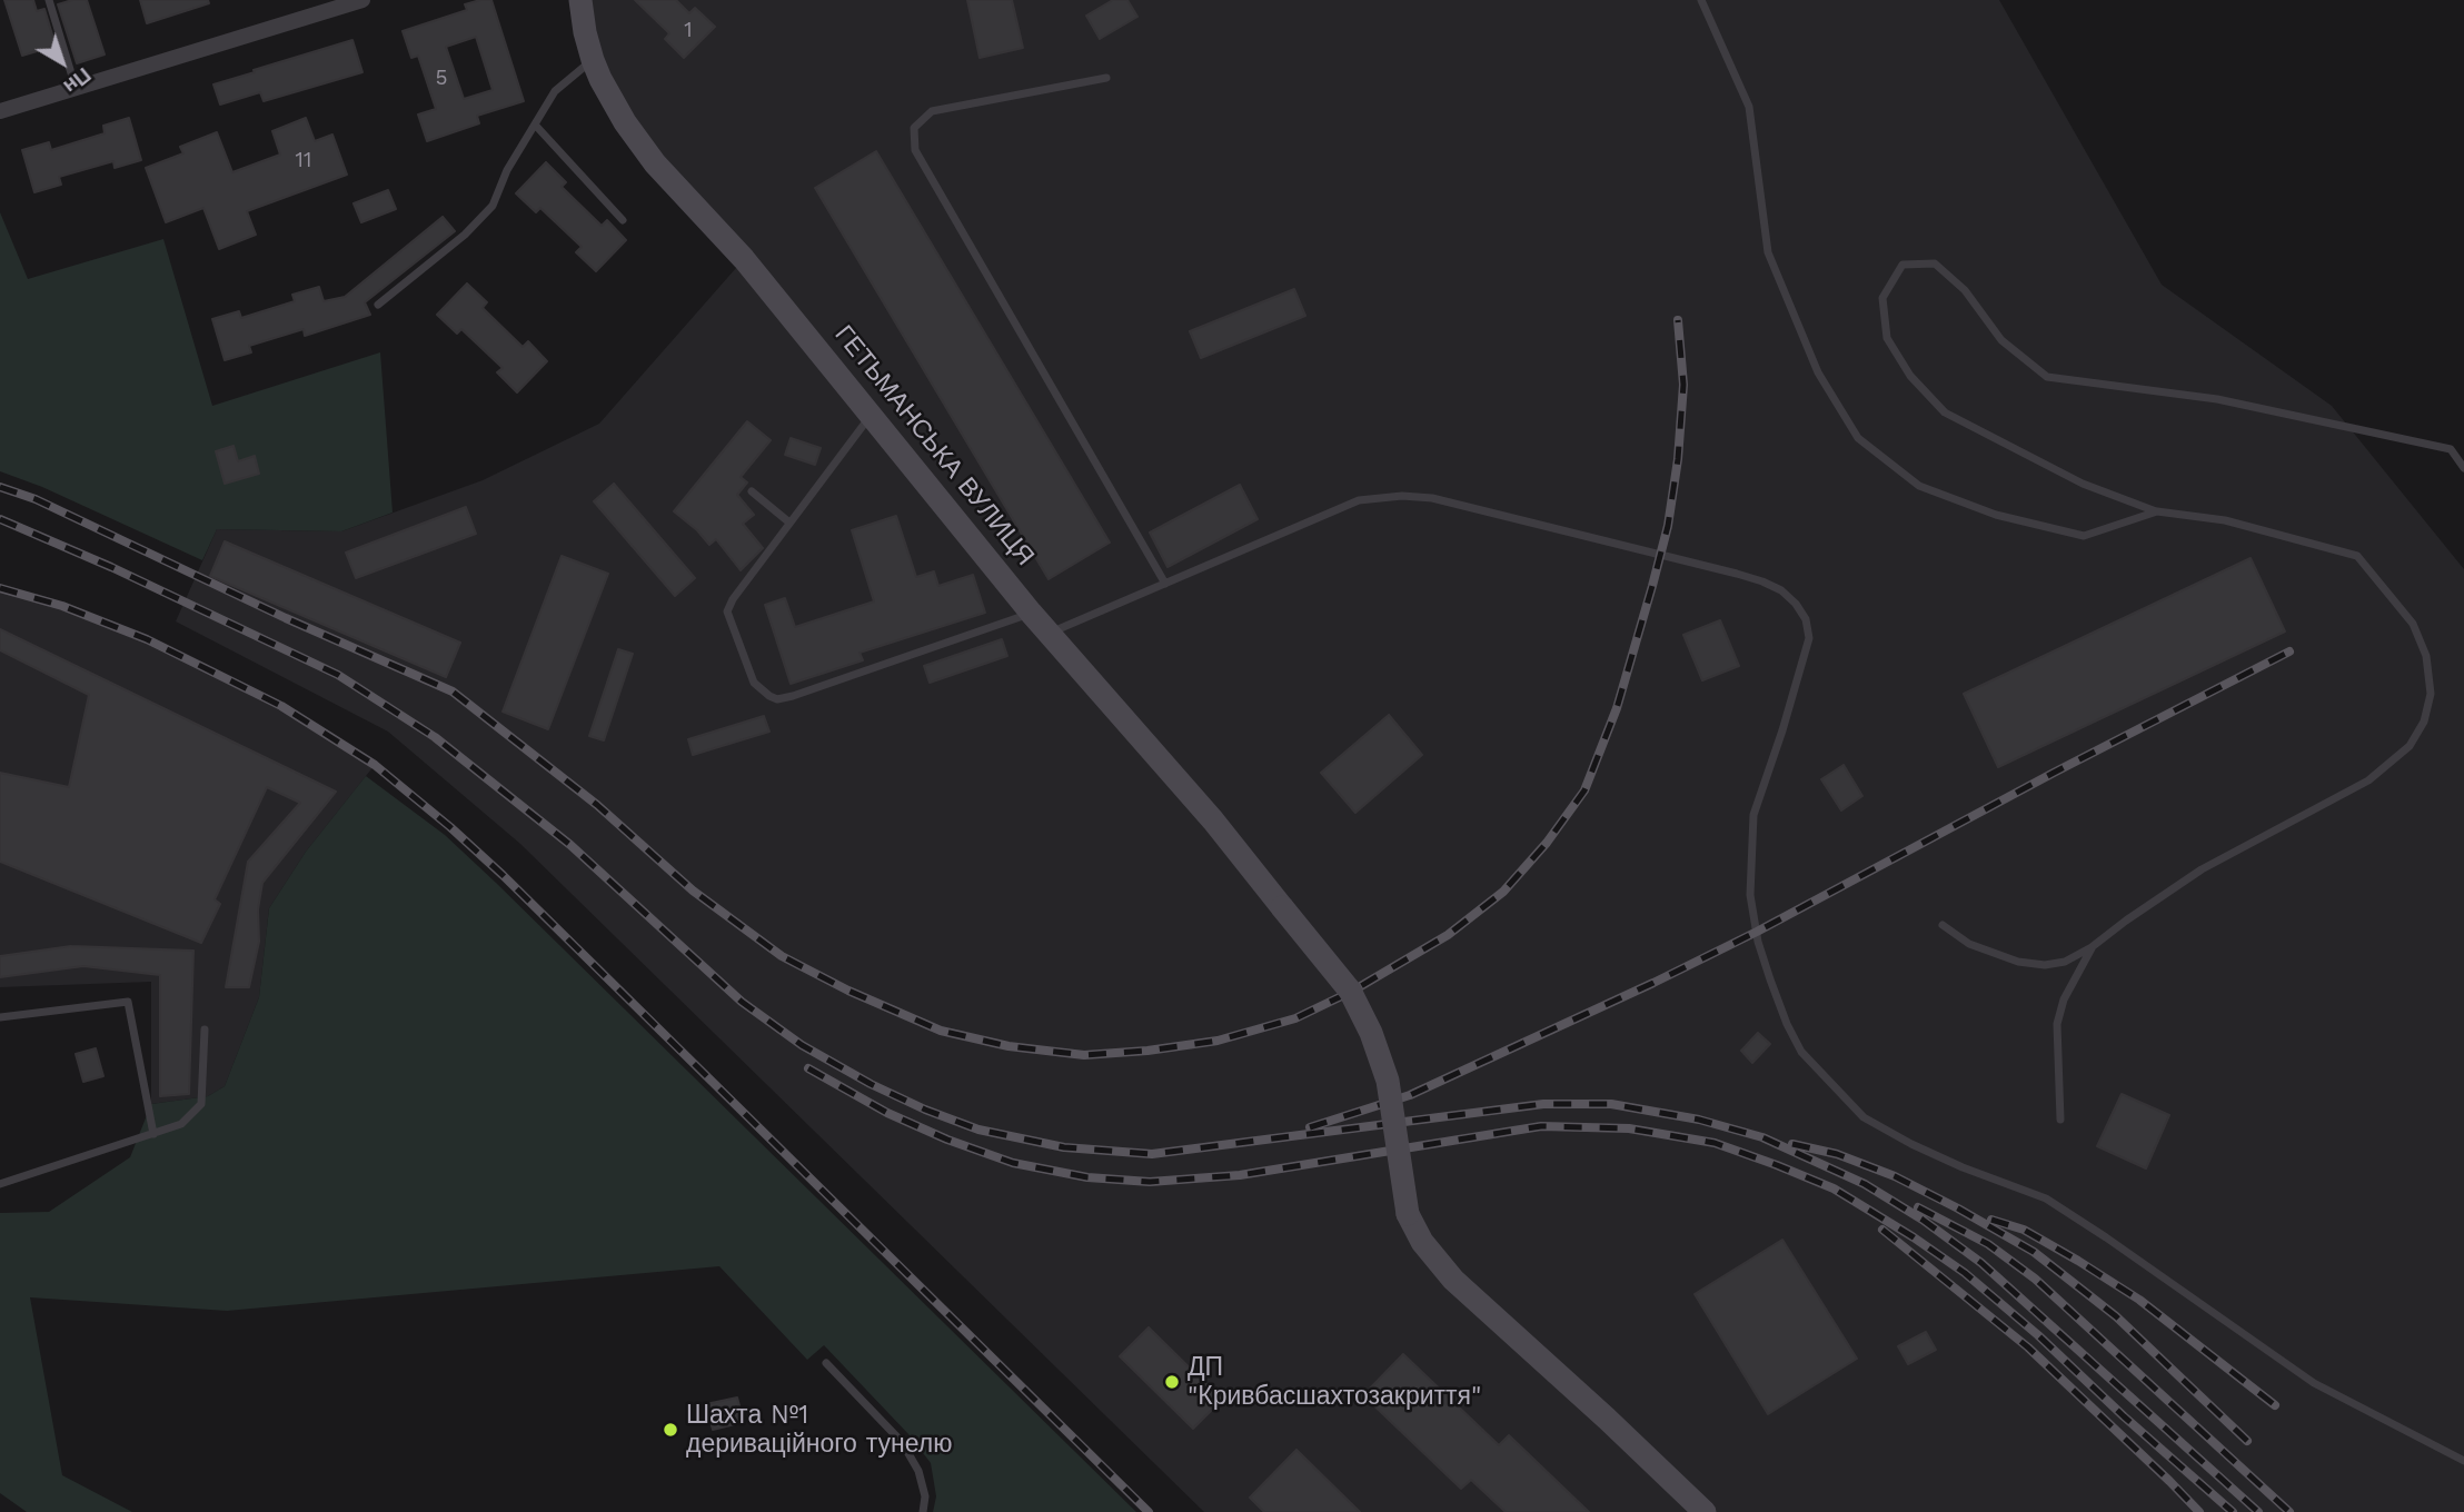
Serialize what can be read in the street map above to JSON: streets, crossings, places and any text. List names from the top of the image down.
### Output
{
  "streets": {
    "street": ["ГЕТЬМАНСЬКА ВУЛИЦЯ"]
  },
  "places": ["ДП \"Кривбасшахтозакриття\"", "Шахта №1 дериваційного тунелю"],
  "house_numbers": ["1", "5", "11"],
  "north": "bottom right"
}
